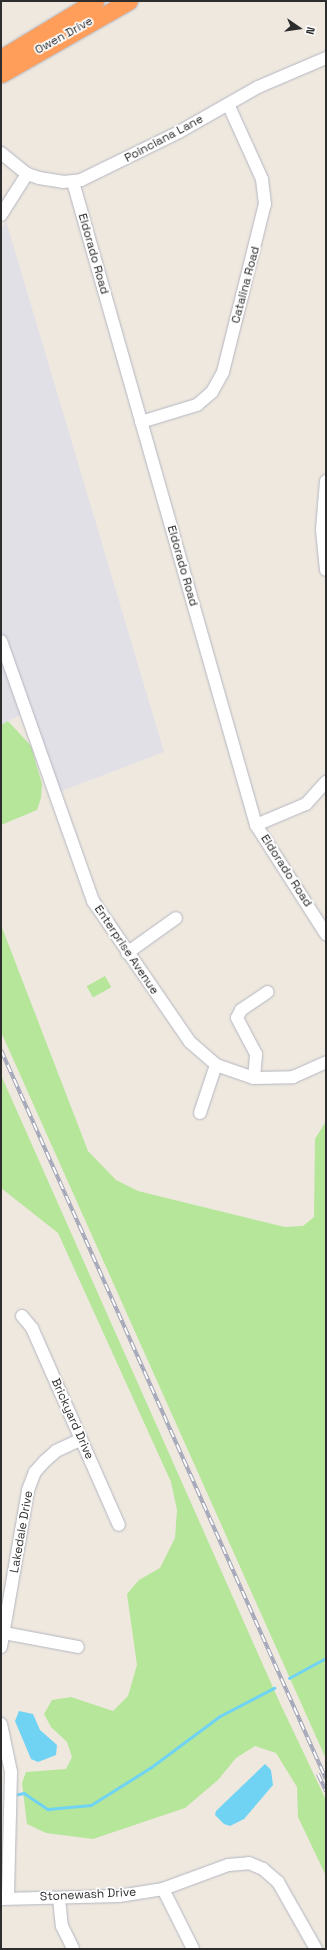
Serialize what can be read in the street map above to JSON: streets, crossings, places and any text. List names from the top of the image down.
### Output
{
  "streets": {
    "highway": ["Owen Drive"],
    "street": [
      "Poinciana Lane",
      "Eldorado Road",
      "Catalina Road",
      "Enterprise Avenue",
      "Brickyard Drive",
      "Lakedale Drive",
      "Stonewash Drive"
    ]
  },
  "crossings": [
    ["Poinciana Lane", "Eldorado Road"],
    ["Poinciana Lane", "Catalina Road"],
    ["Eldorado Road", "Catalina Road"],
    ["Brickyard Drive", "Lakedale Drive"]
  ],
  "north": "right"
}
